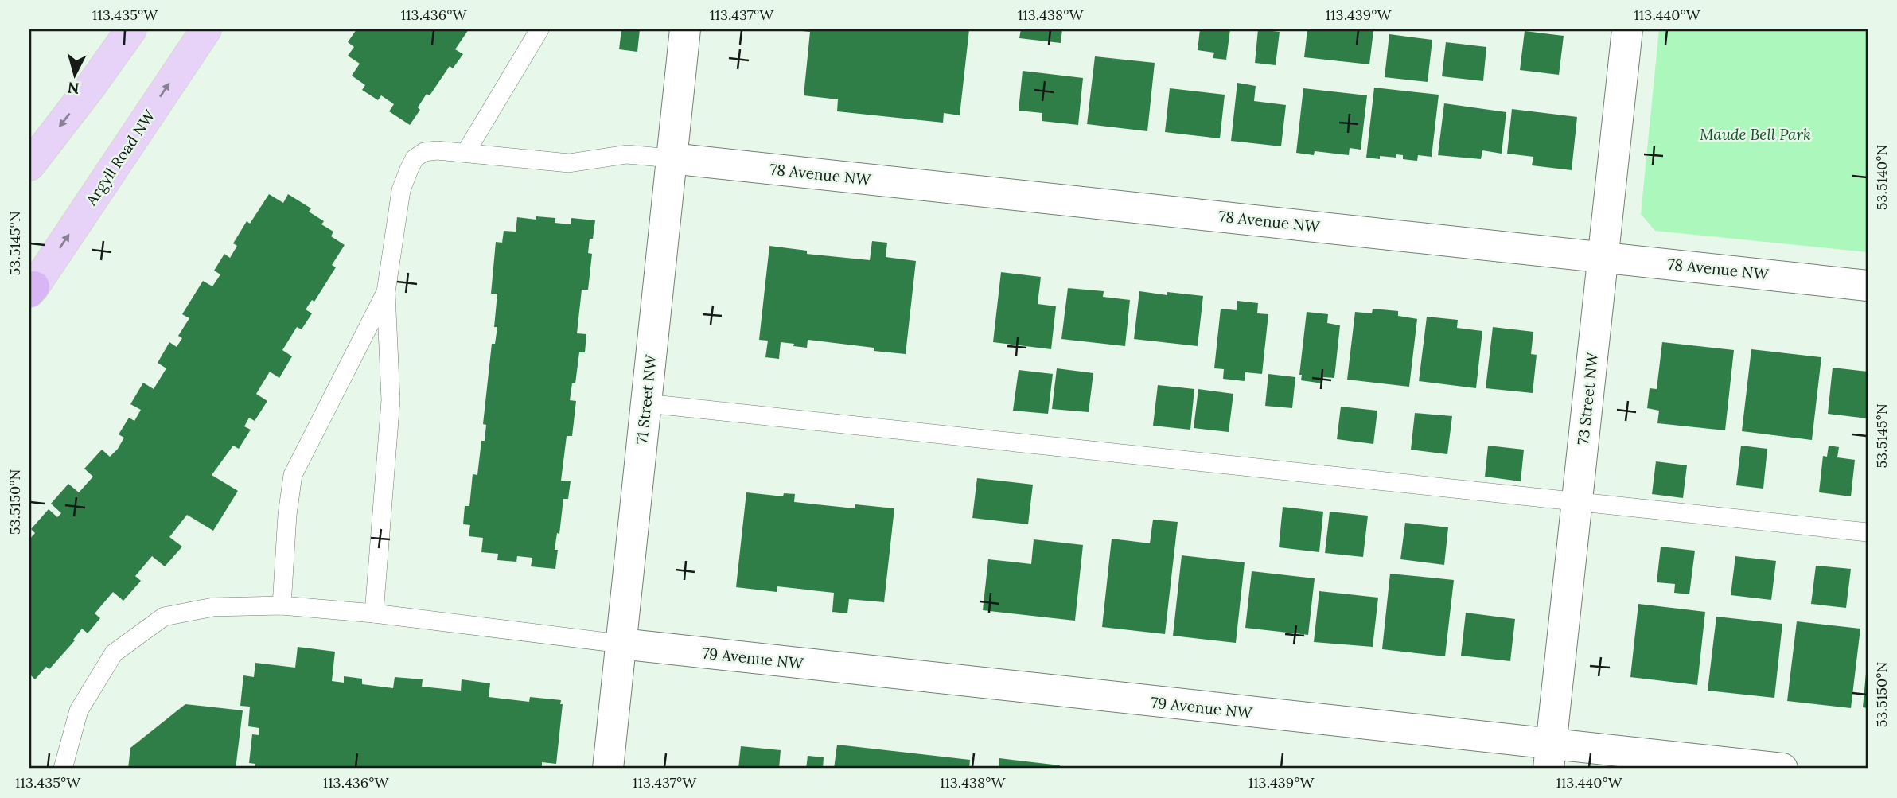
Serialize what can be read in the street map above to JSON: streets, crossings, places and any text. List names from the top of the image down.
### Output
{
  "streets": {
    "main road": ["Argyll Road NW"],
    "street": [
      "78 Avenue NW",
      "73 Street NW",
      "71 Street NW",
      "79 Avenue NW"
    ]
  },
  "crossings": [
    ["78 Avenue NW", "73 Street NW"],
    ["78 Avenue NW", "71 Street NW"],
    ["73 Street NW", "79 Avenue NW"],
    ["71 Street NW", "79 Avenue NW"]
  ],
  "parks": ["Maude Bell Park"],
  "north": "bottom",
  "coordinates": [
    "113.435°W",
    "113.436°W",
    "113.437°W",
    "113.438°W",
    "113.439°W",
    "113.440°W",
    "53.5140°N",
    "53.5145°N",
    "53.5150°N"
  ]
}
